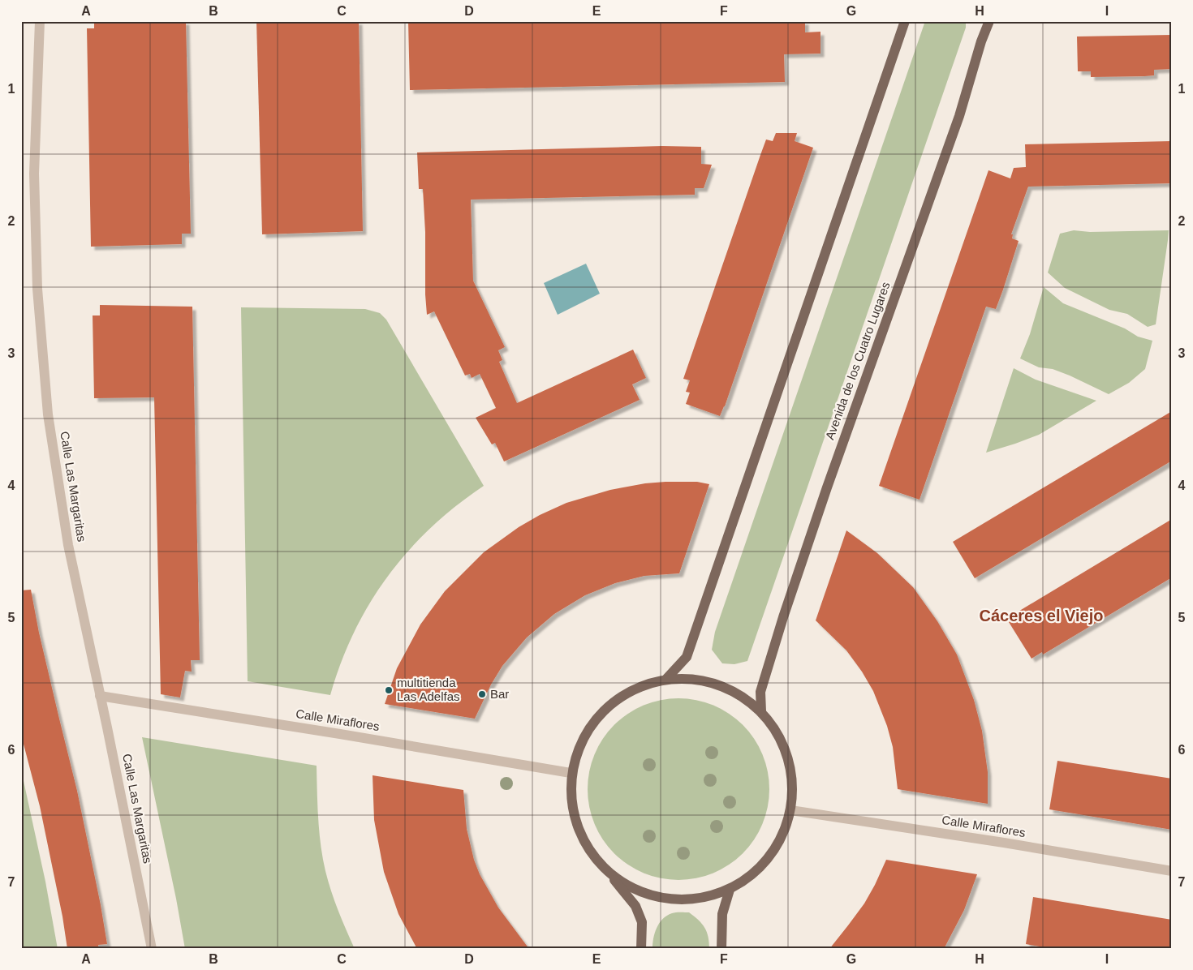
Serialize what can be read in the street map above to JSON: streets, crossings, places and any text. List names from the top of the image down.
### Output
{
  "streets": {
    "main road": ["Avenida de los Cuatro Lugares"],
    "street": ["Calle Las Margaritas", "Calle Miraflores"]
  },
  "crossings": [
    ["Calle Las Margaritas", "Calle Miraflores"]
  ],
  "districts": ["Cáceres el Viejo"],
  "places": ["multitienda Las Adelfas", "Bar"],
  "grid": {
    "columns": [
      "A",
      "B",
      "C",
      "D",
      "E",
      "F",
      "G",
      "H",
      "I"
    ],
    "rows": [
      "1",
      "2",
      "3",
      "4",
      "5",
      "6",
      "7"
    ]
  }
}
